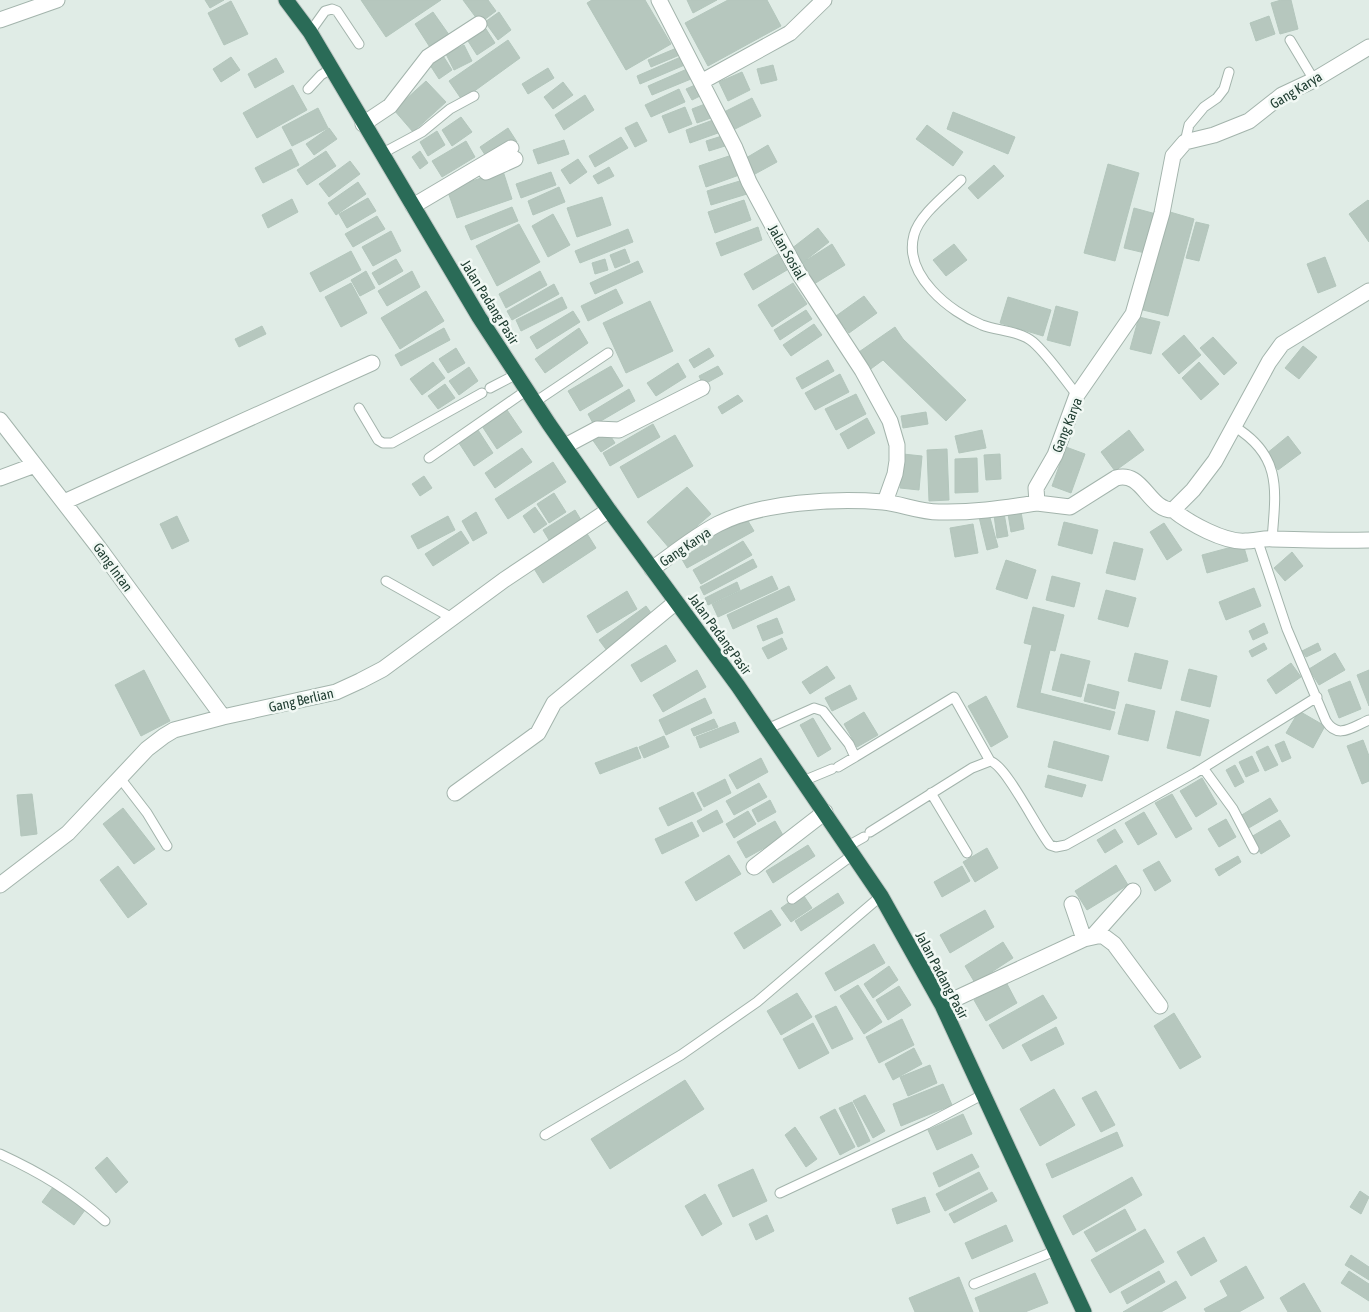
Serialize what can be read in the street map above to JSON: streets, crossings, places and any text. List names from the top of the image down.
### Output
{
  "streets": {
    "highway": ["Jalan Padang Pasir"],
    "street": [
      "Gang Karya",
      "Jalan Sosial",
      "Gang Intan",
      "Gang Berlian"
    ]
  },
  "crossings": [
    ["Gang Karya", "Jalan Sosial"],
    ["Gang Karya", "Jalan Padang Pasir"],
    ["Jalan Padang Pasir", "Gang Berlian"],
    ["Gang Intan", "Gang Berlian"]
  ]
}
